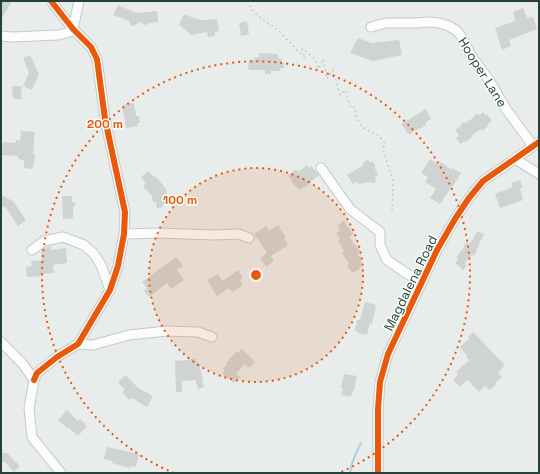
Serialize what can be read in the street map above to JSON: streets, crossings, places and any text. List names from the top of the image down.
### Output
{
  "streets": {
    "street": ["Hooper Lane", "Magdalena Road"]
  },
  "crossings": [
    ["Hooper Lane", "Magdalena Road"]
  ],
  "rings": ["200 m", "100 m"]
}
